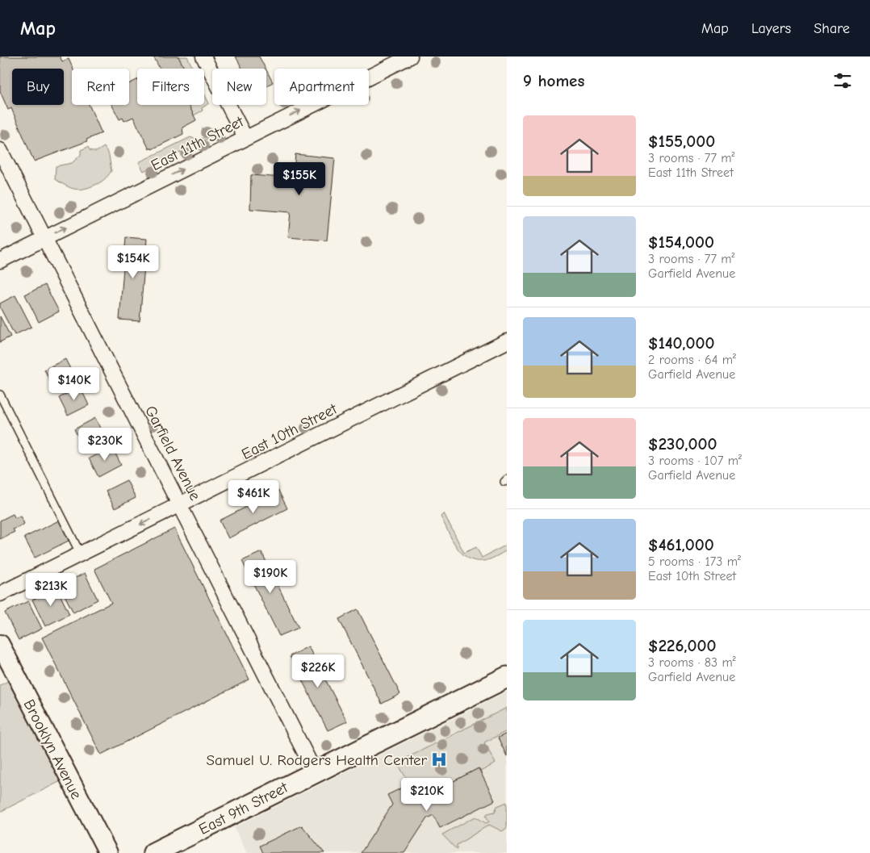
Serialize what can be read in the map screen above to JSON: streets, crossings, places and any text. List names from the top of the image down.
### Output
{
  "streets": {
    "main road": ["East 9th Street"],
    "street": [
      "East 11th Street",
      "East 10th Street",
      "Garfield Avenue",
      "Brooklyn Avenue"
    ]
  },
  "crossings": [
    ["East 11th Street", "Garfield Avenue"],
    ["East 10th Street", "Garfield Avenue"],
    ["Garfield Avenue", "East 9th Street"]
  ],
  "one_way": ["East 11th Street"],
  "places": {
    "hospital": ["Samuel U. Rodgers Health Center"]
  },
  "page": {
    "header": "Map",
    "nav": ["Map", "Layers", "Share"],
    "heading": "9 homes",
    "chip": [
      "Buy",
      "Rent",
      "Filters",
      "New",
      "Apartment"
    ],
    "list": [
      {
        "name": "$155,000",
        "note": "3 rooms · 77 m² · East 11th Street"
      },
      {
        "name": "$154,000",
        "note": "3 rooms · 77 m² · Garfield Avenue"
      },
      {
        "name": "$140,000",
        "note": "2 rooms · 64 m² · Garfield Avenue"
      },
      {
        "name": "$230,000",
        "note": "3 rooms · 107 m² · Garfield Avenue"
      },
      {
        "name": "$461,000",
        "note": "5 rooms · 173 m² · East 10th Street"
      },
      {
        "name": "$226,000",
        "note": "3 rooms · 83 m² · Garfield Avenue"
      }
    ],
    "price": [
      "$155K",
      "$154K",
      "$140K",
      "$230K",
      "$461K",
      "$190K",
      "$213K",
      "$226K",
      "$210K"
    ]
  }
}
